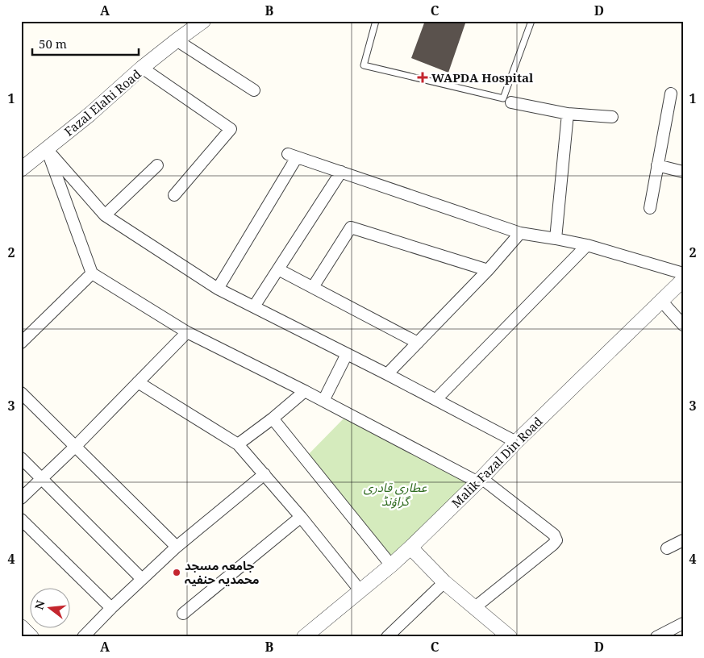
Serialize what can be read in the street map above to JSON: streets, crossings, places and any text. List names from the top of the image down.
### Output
{
  "streets": {
    "street": ["Fazal Elahi Road", "Malik Fazal Din Road"]
  },
  "parks": ["عطاری قادری گراؤنڈ"],
  "places": {
    "health": ["WAPDA Hospital"],
    "other": ["جامعہ مسجد محمدیہ حنفیہ"]
  },
  "scale_bar": "50 m",
  "north": "left",
  "grid": {
    "columns": [
      "A",
      "B",
      "C",
      "D"
    ],
    "rows": [
      "1",
      "2",
      "3",
      "4"
    ]
  }
}
